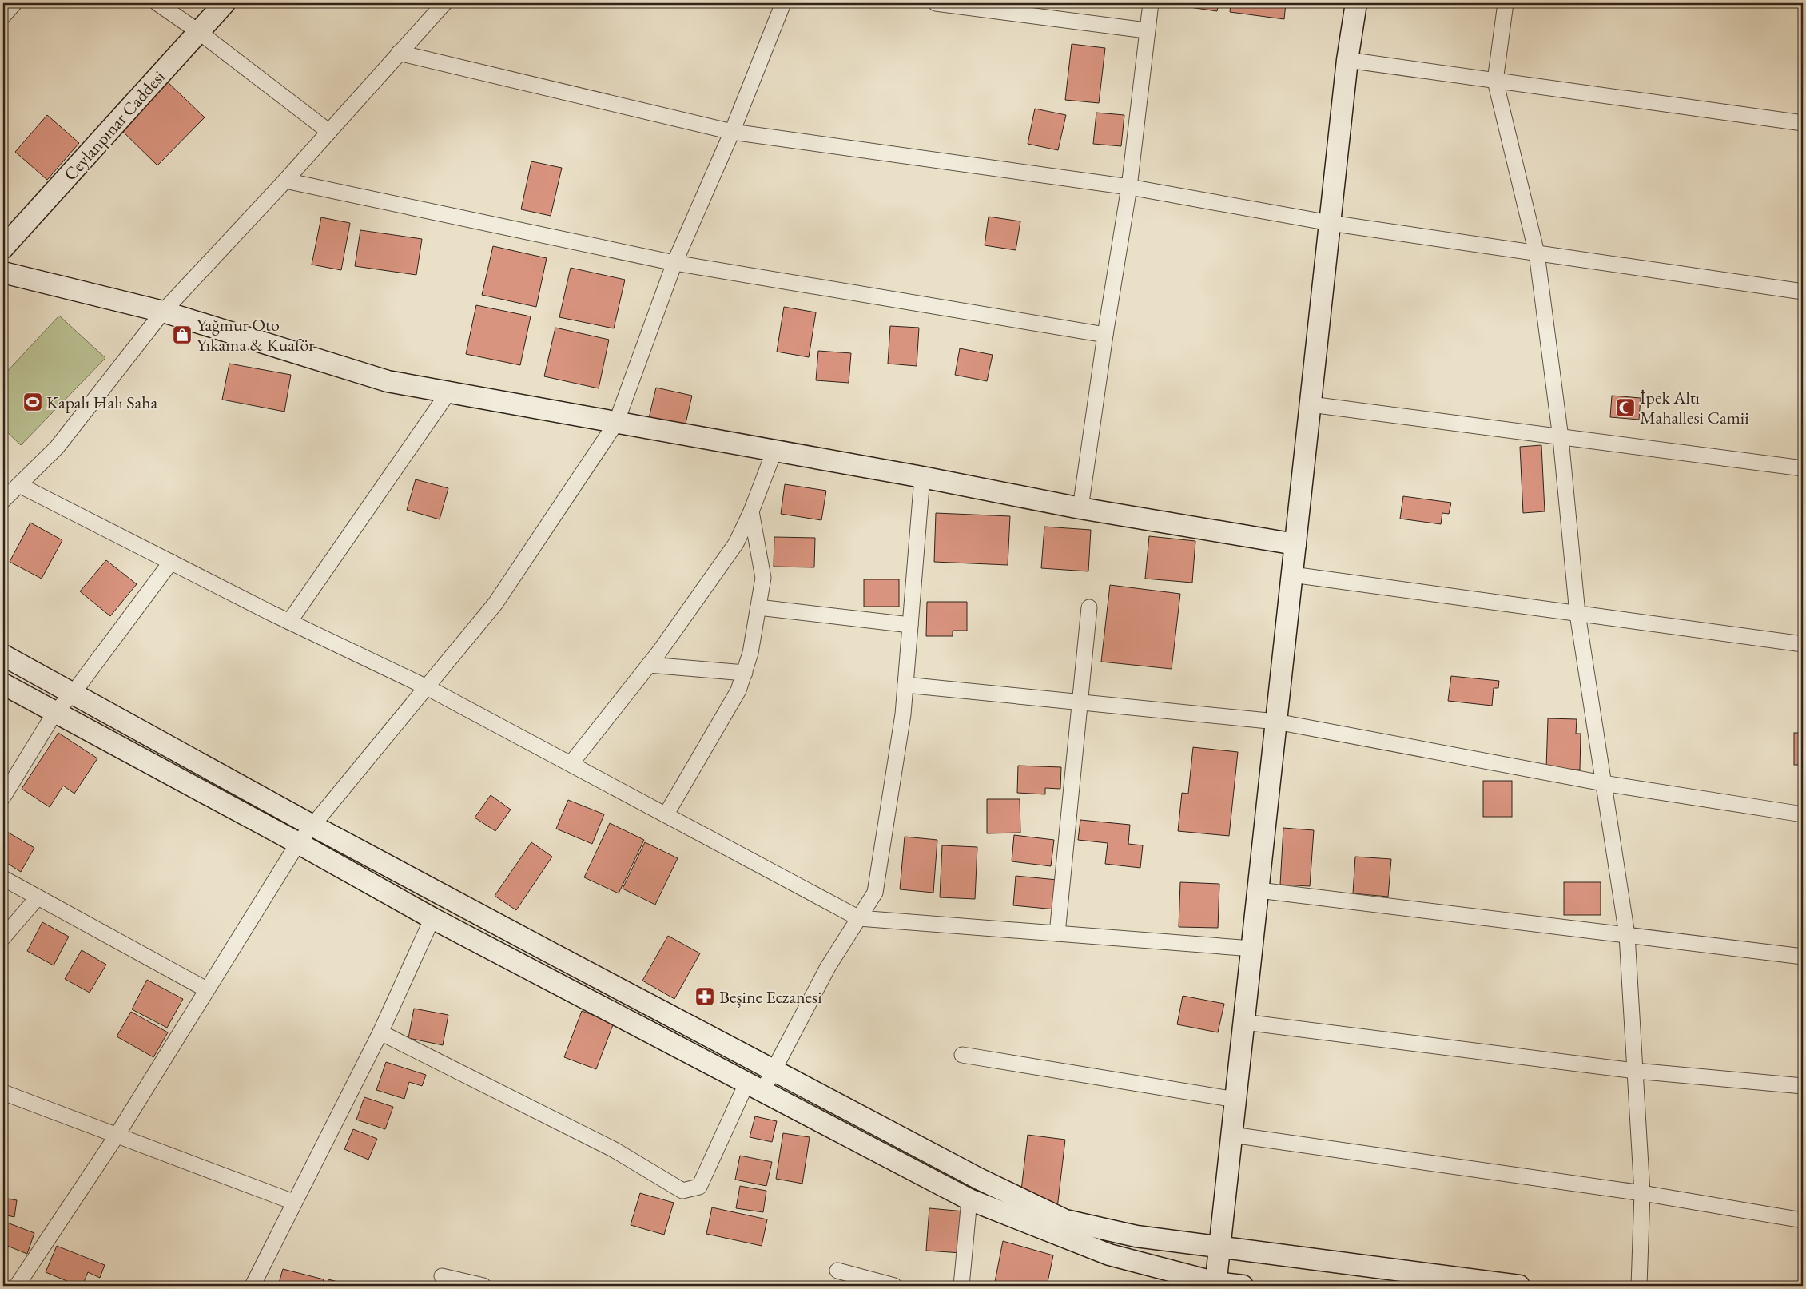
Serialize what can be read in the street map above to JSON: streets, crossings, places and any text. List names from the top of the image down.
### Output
{
  "streets": {
    "street": ["Ceylanpınar Caddesi"]
  },
  "places": {
    "shop": ["Yağmur Oto Yıkama & Kuaför"],
    "sports": ["Kapalı Halı Saha"],
    "mosque": ["İpek Altı Mahallesi Camii"],
    "pharmacy": ["Beşine Eczanesi"]
  }
}
